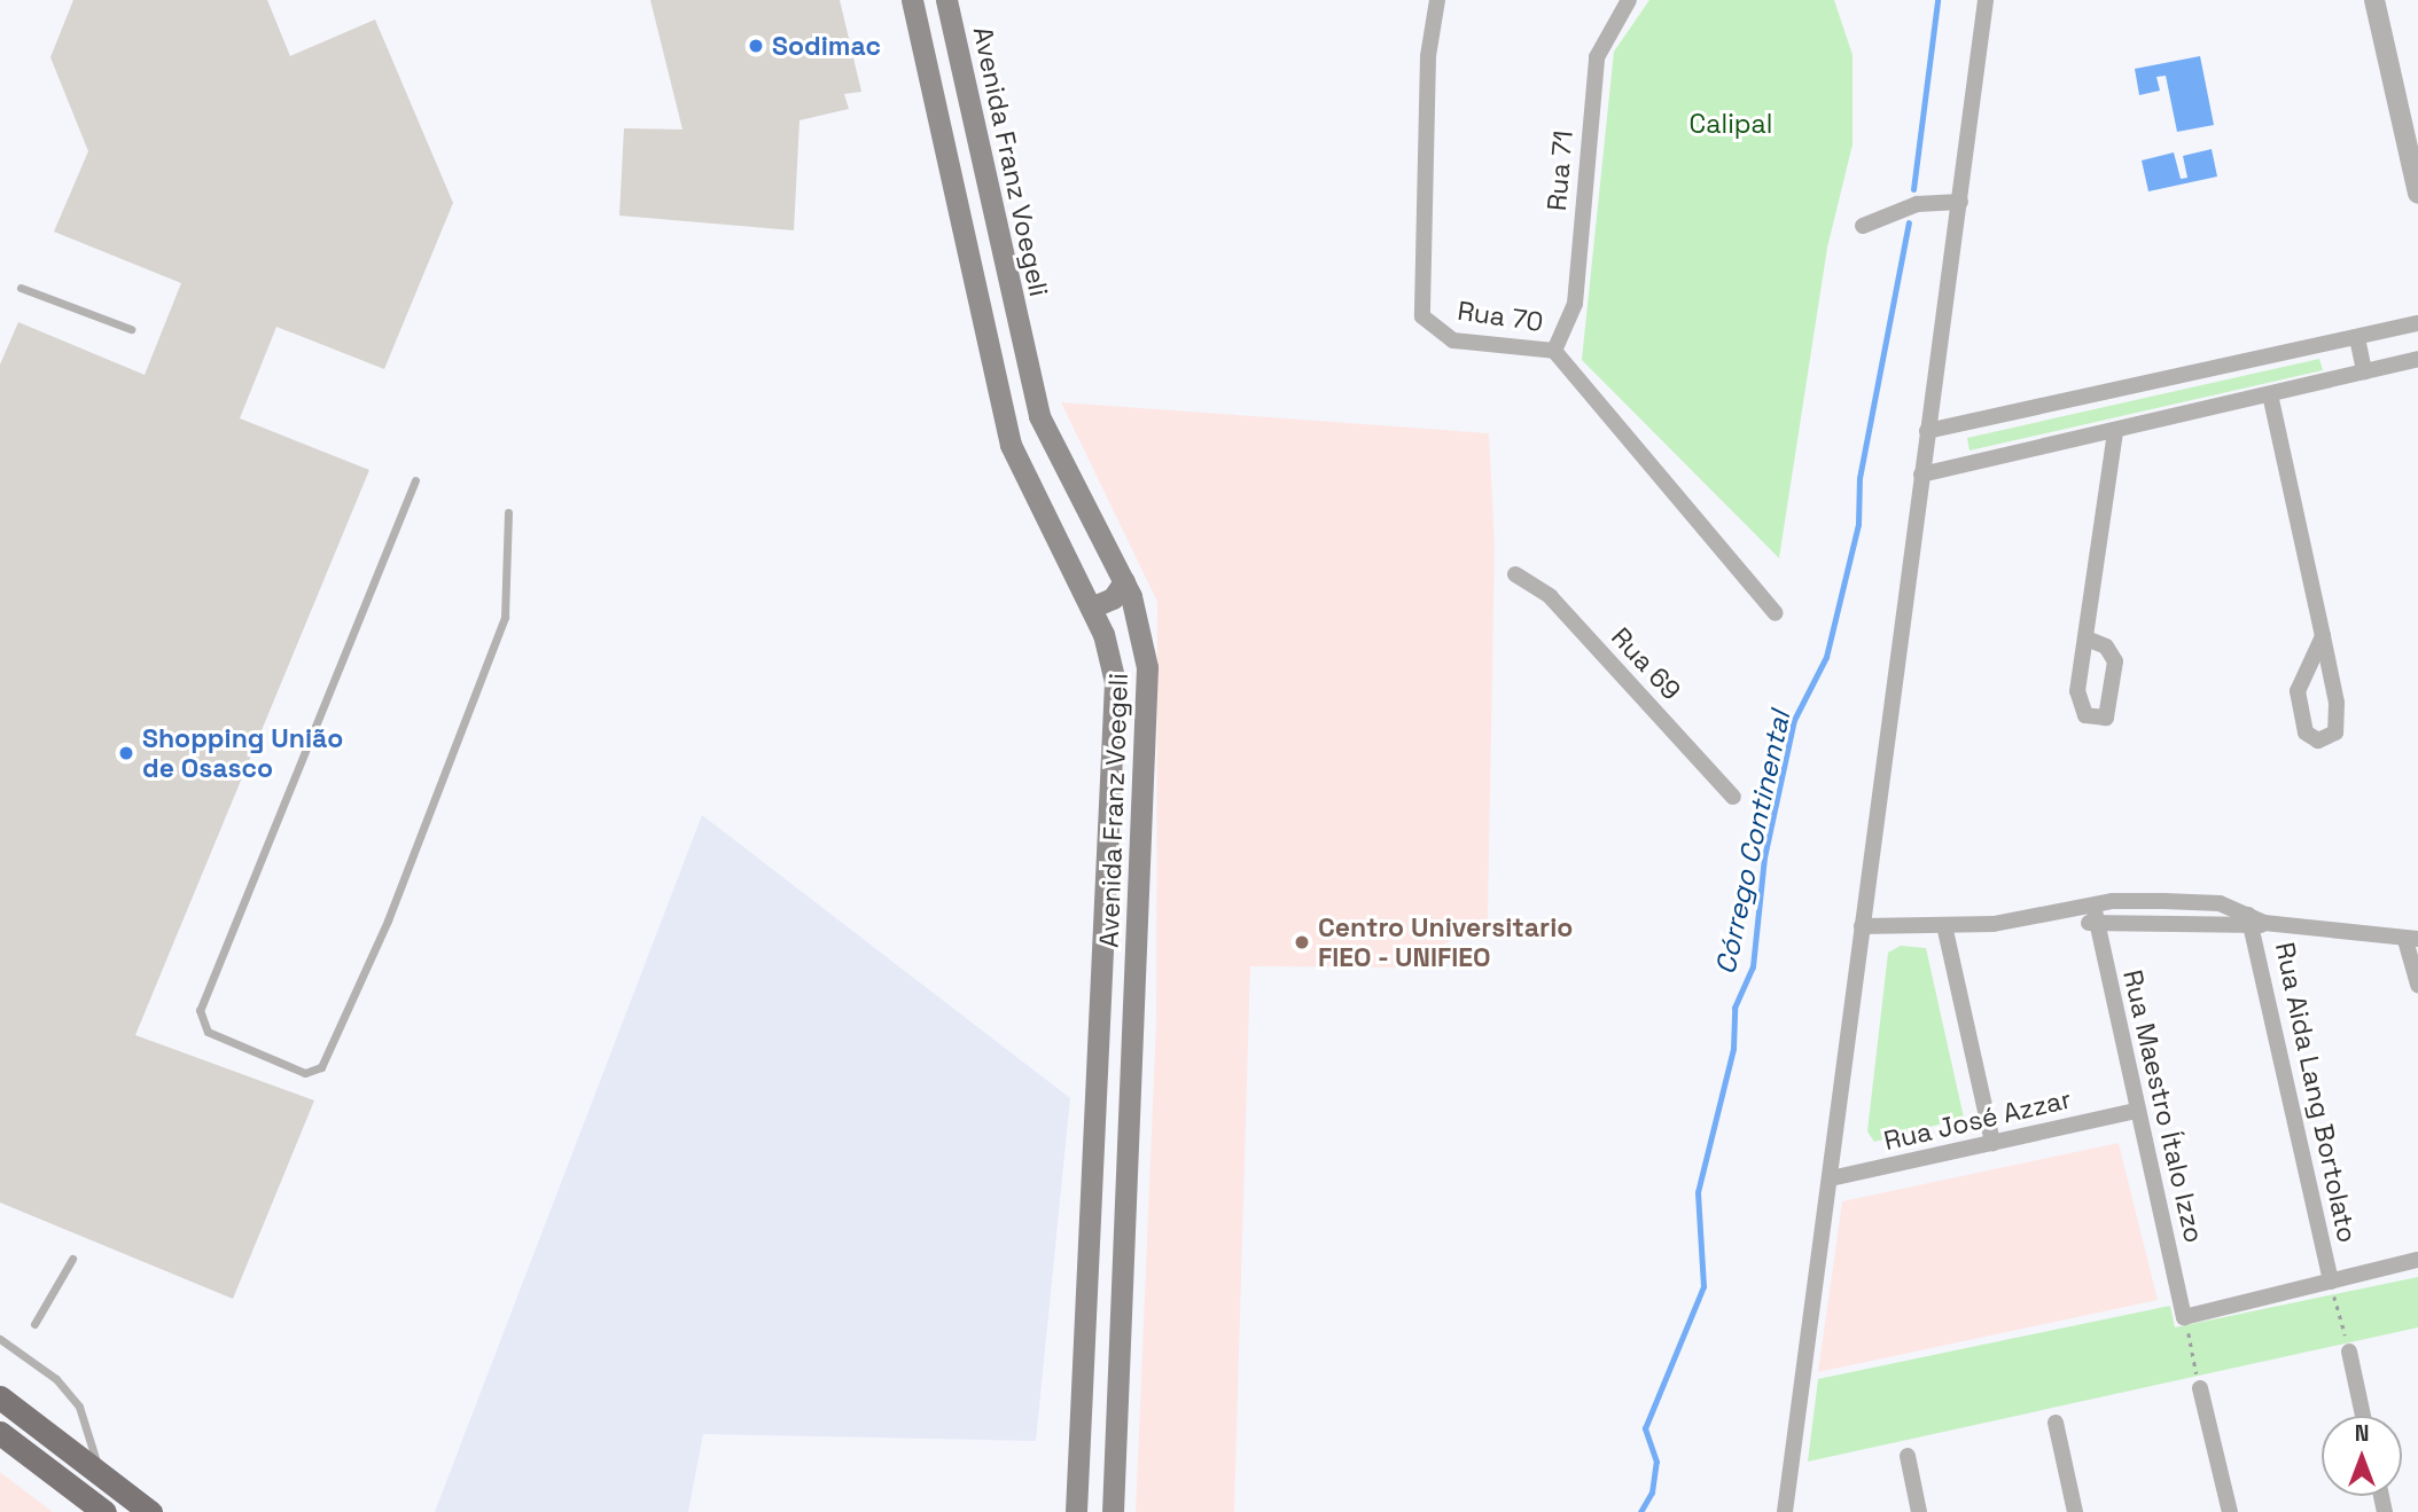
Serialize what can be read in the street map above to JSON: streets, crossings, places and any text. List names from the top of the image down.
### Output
{
  "streets": {
    "main road": ["Avenida Franz Voegeli"],
    "street": [
      "Rua 71",
      "Rua 70",
      "Rua 69",
      "Rua Aida Lang Bortolato",
      "Rua Maestro Ítalo Izzo",
      "Rua José Azzar"
    ]
  },
  "crossings": [
    ["Rua 71", "Rua 70"],
    ["Rua Maestro Ítalo Izzo", "Rua José Azzar"]
  ],
  "water": ["Córrego Continental"],
  "parks": ["Calipal"],
  "places": ["Sodimac", "Shopping União de Osasco", "Centro Universitario FIEO - UNIFIEO"],
  "north": "top"
}
